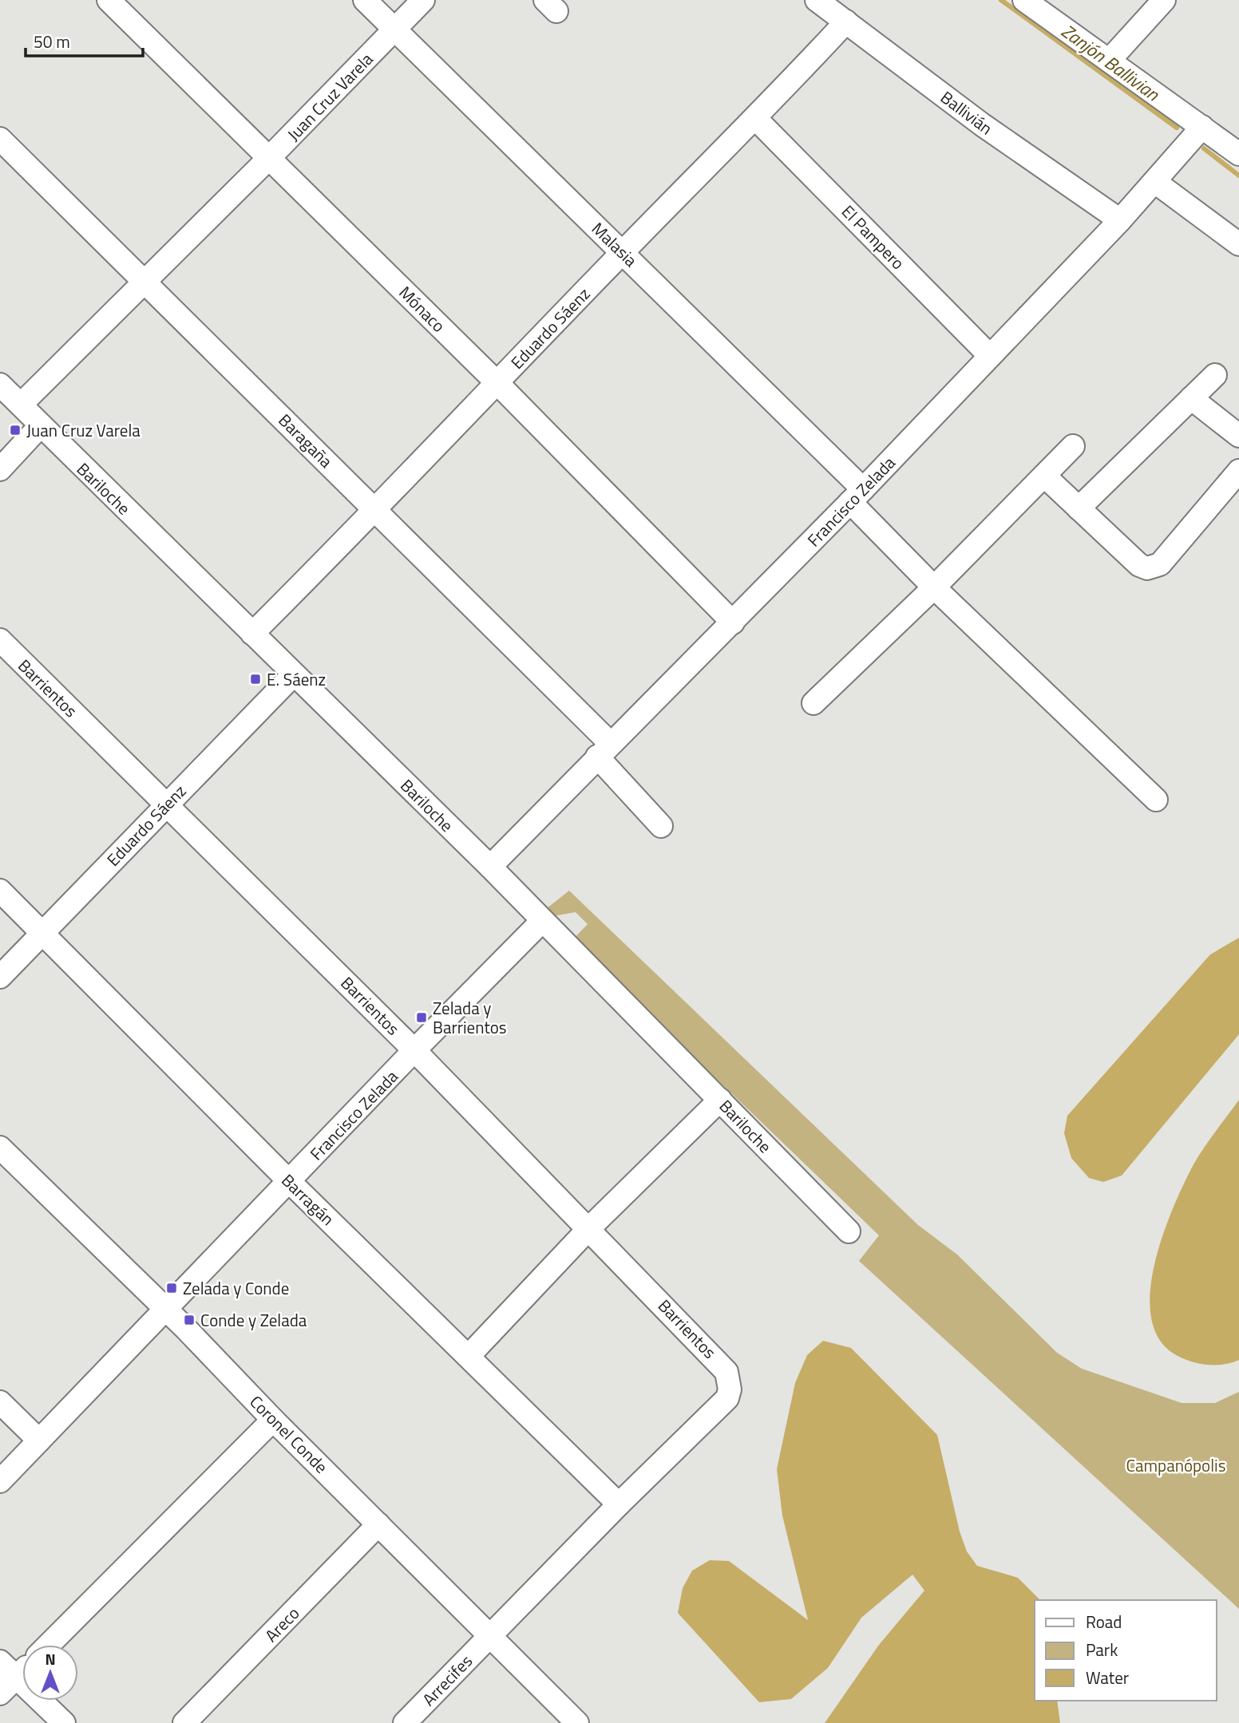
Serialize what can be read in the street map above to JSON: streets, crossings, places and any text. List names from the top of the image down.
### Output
{
  "streets": {
    "street": [
      "Juan Cruz Varela",
      "Ballivián",
      "El Pampero",
      "Malasia",
      "Mónaco",
      "Eduardo Sáenz",
      "Baragaña",
      "Bariloche",
      "Francisco Zelada",
      "Barrientos",
      "Barragán",
      "Coronel Conde",
      "Areco",
      "Arrecifes"
    ]
  },
  "crossings": [
    ["Juan Cruz Varela", "Malasia"],
    ["Juan Cruz Varela", "Mónaco"],
    ["Juan Cruz Varela", "Baragaña"],
    ["Juan Cruz Varela", "Bariloche"],
    ["Ballivián", "Eduardo Sáenz"],
    ["Ballivián", "Francisco Zelada"],
    ["El Pampero", "Eduardo Sáenz"],
    ["El Pampero", "Francisco Zelada"],
    ["Malasia", "Eduardo Sáenz"],
    ["Malasia", "Francisco Zelada"],
    ["Mónaco", "Eduardo Sáenz"],
    ["Mónaco", "Francisco Zelada"],
    ["Eduardo Sáenz", "Baragaña"],
    ["Eduardo Sáenz", "Bariloche"],
    ["Eduardo Sáenz", "Barrientos"],
    ["Eduardo Sáenz", "Barragán"],
    ["Baragaña", "Francisco Zelada"],
    ["Bariloche", "Francisco Zelada"],
    ["Francisco Zelada", "Barrientos"],
    ["Francisco Zelada", "Barragán"],
    ["Francisco Zelada", "Coronel Conde"],
    ["Barrientos", "Arrecifes"],
    ["Barragán", "Arrecifes"],
    ["Coronel Conde", "Areco"],
    ["Coronel Conde", "Arrecifes"]
  ],
  "water": ["Zanjón Ballivian"],
  "parks": ["Campanópolis"],
  "places": {
    "transit": [
      "Juan Cruz Varela",
      "E. Sáenz",
      "Zelada y Barrientos",
      "Zelada y Conde",
      "Conde y Zelada"
    ]
  },
  "legend": ["Road", "Park", "Water"],
  "scale_bar": "50 m",
  "north": "top"
}
